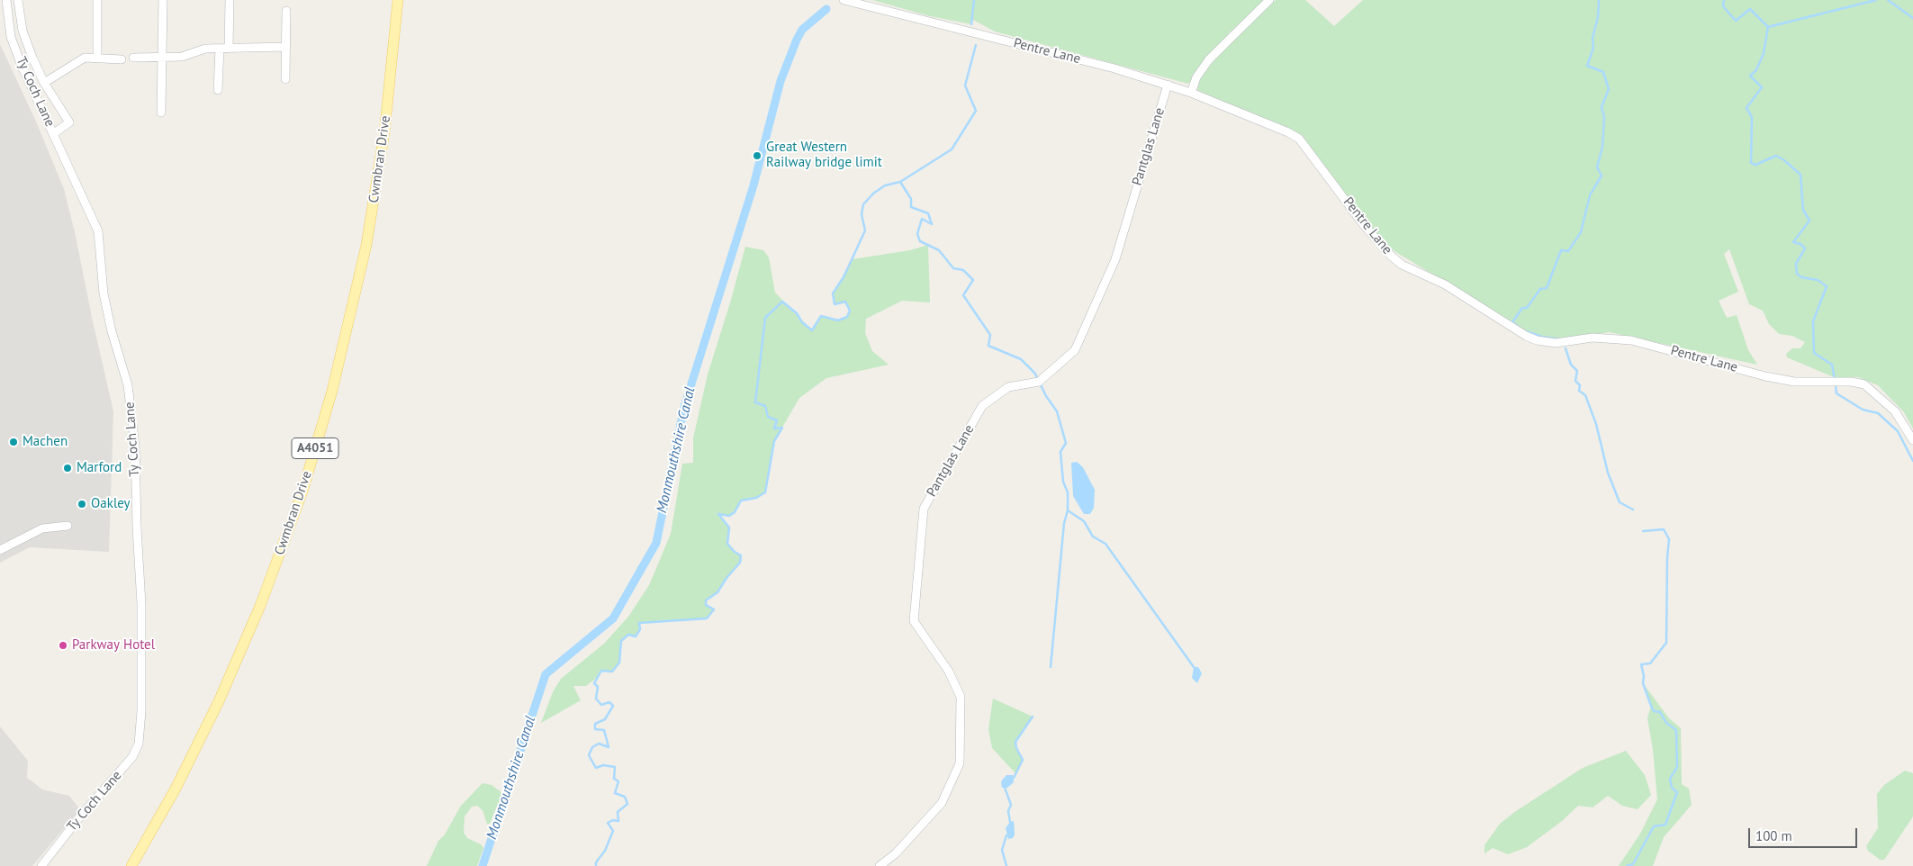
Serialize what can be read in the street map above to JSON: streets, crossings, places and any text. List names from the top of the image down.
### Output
{
  "streets": {
    "main road": ["Cwmbran Drive", "A4051"],
    "street": ["Pentre Lane", "Ty Coch Lane", "Pantglas Lane"]
  },
  "crossings": [
    ["Pentre Lane", "Pantglas Lane"]
  ],
  "water": ["Monmouthshire Canal"],
  "places": [
    "Great Western Railway bridge limit",
    "Machen",
    "Marford",
    "Oakley",
    "Parkway Hotel"
  ],
  "scale_bar": "100 m"
}
